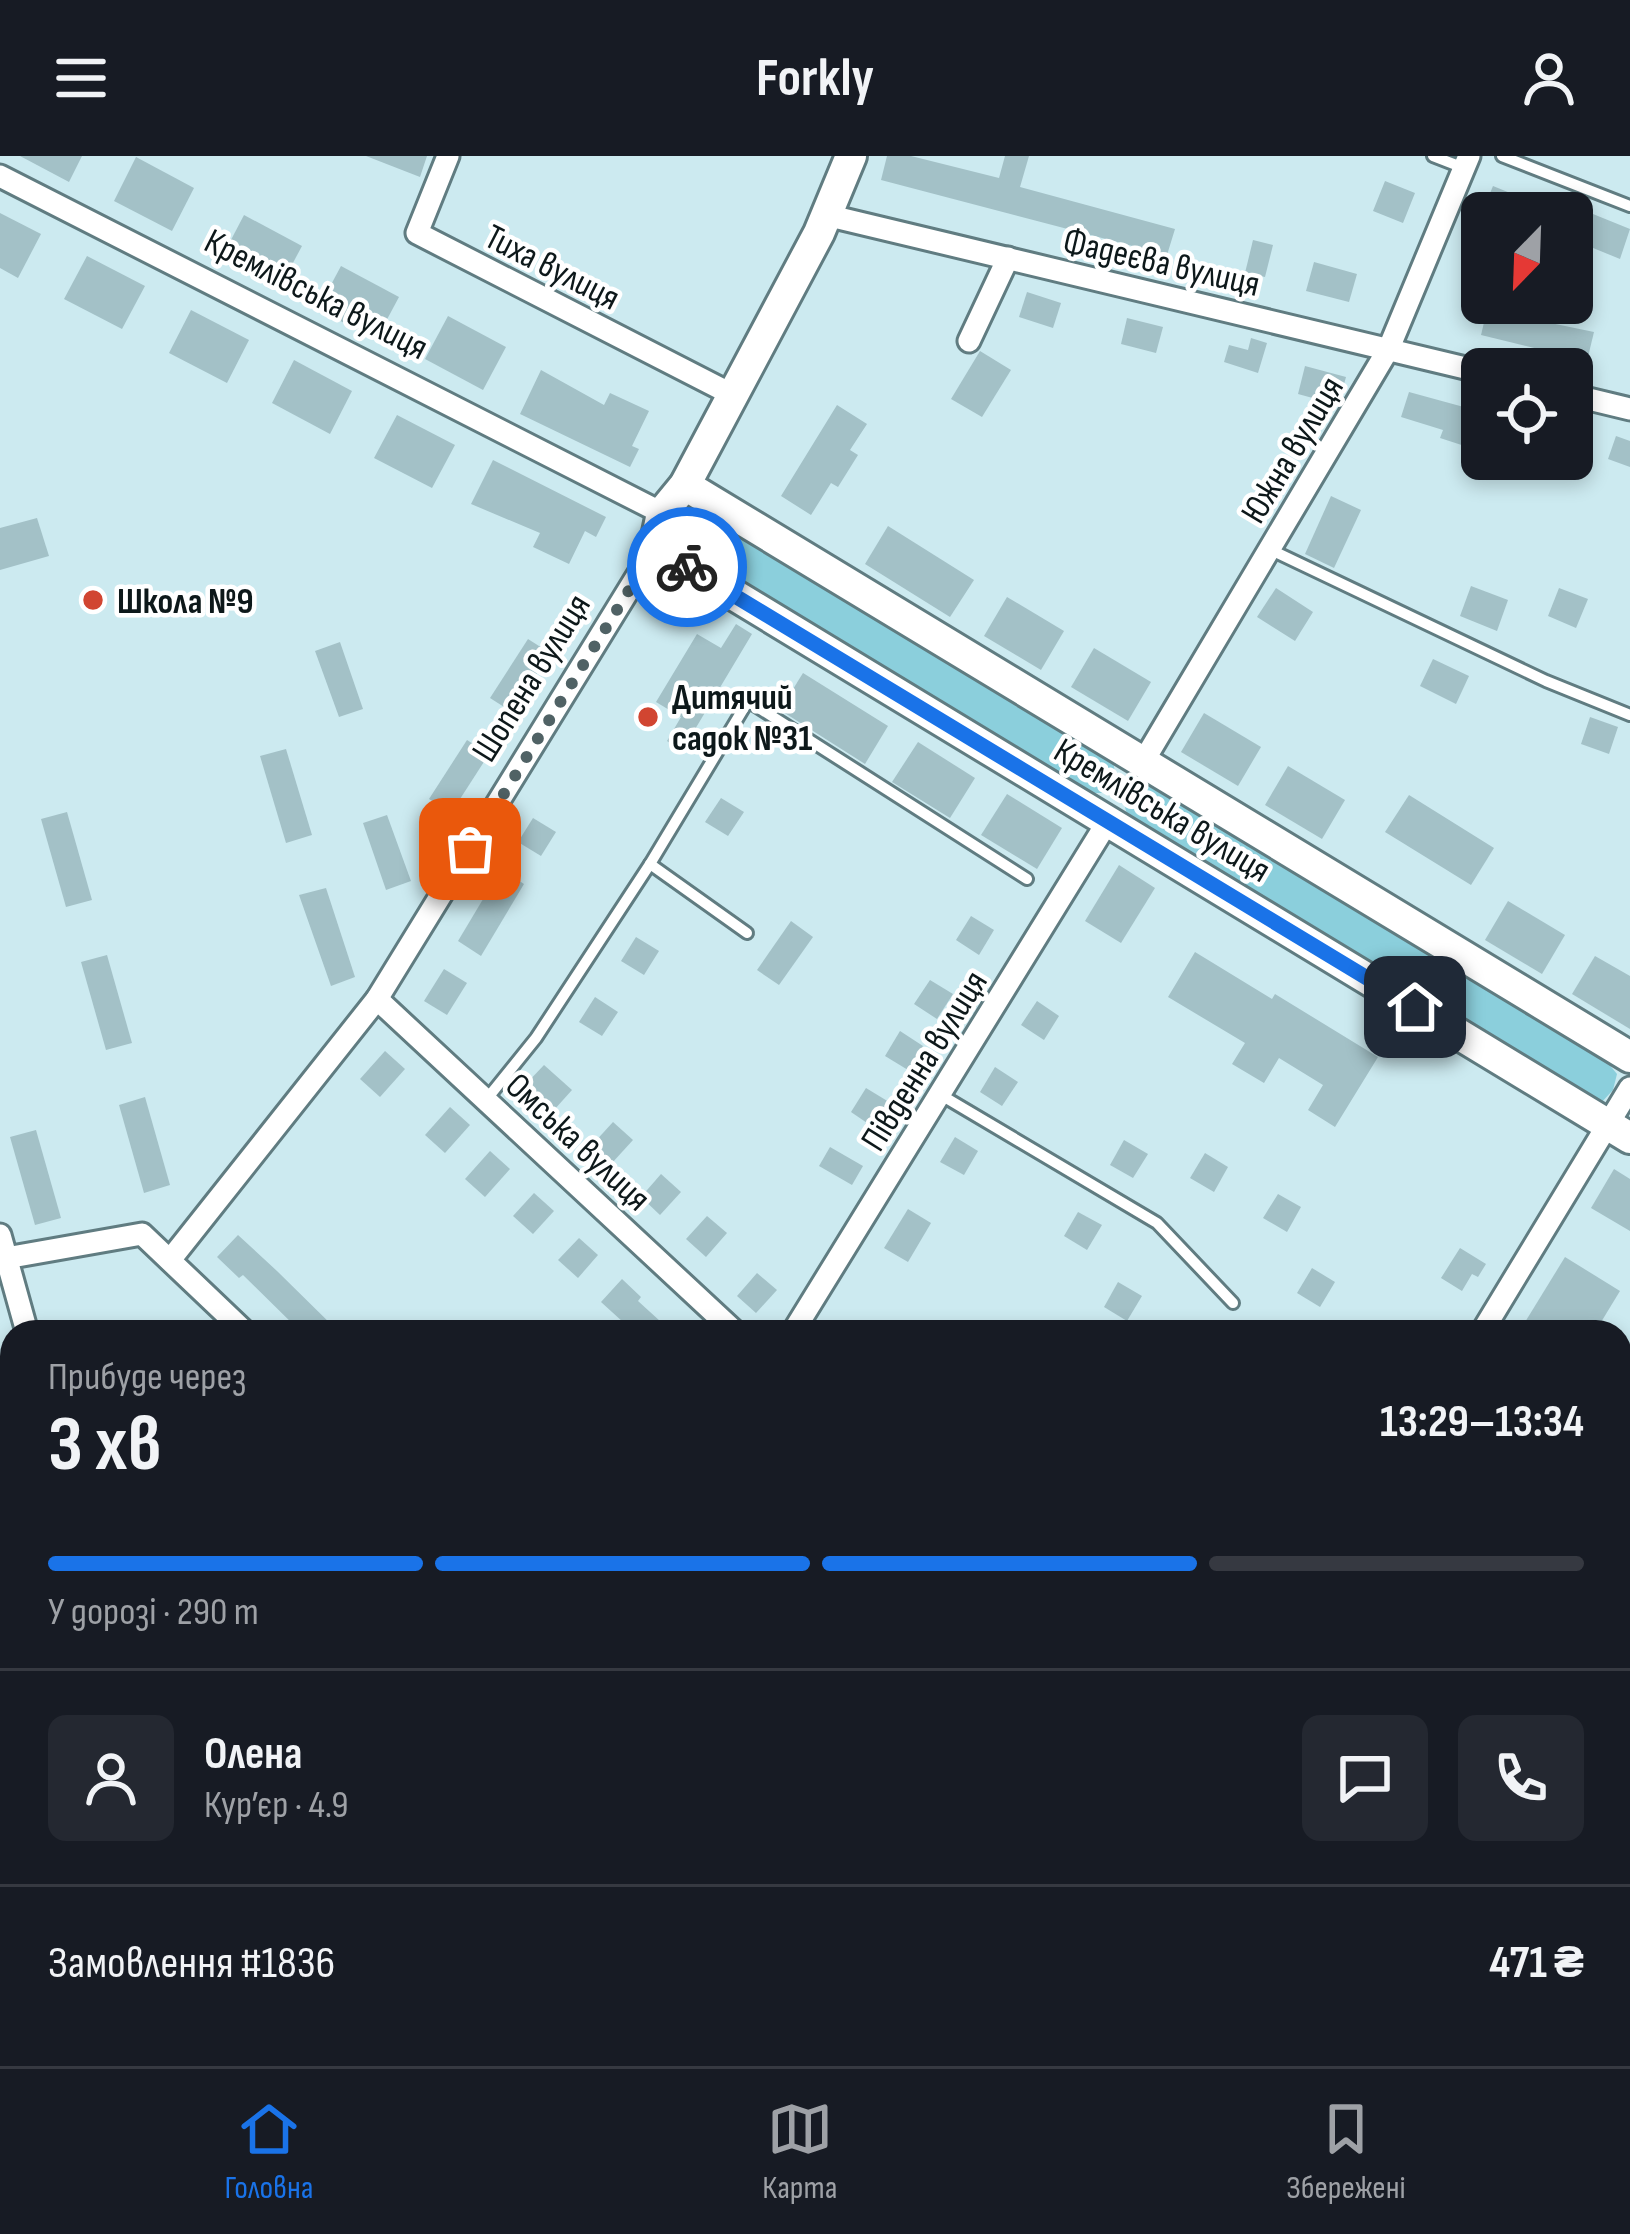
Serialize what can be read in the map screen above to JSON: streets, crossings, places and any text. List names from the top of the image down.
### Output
{
  "streets": {
    "street": [
      "Фадеєва вулиця",
      "Тиха вулиця",
      "Кремлівська вулиця",
      "Южна вулиця",
      "Шопена вулиця",
      "Південна вулиця",
      "Омська вулиця"
    ]
  },
  "crossings": [
    ["Фадеєва вулиця", "Южна вулиця"],
    ["Фадеєва вулиця", "Шопена вулиця"],
    ["Тиха вулиця", "Шопена вулиця"],
    ["Кремлівська вулиця", "Южна вулиця"],
    ["Кремлівська вулиця", "Шопена вулиця"],
    ["Кремлівська вулиця", "Південна вулиця"],
    ["Шопена вулиця", "Омська вулиця"]
  ],
  "places": ["Школа №9", "Дитячий садок №31"],
  "north": "bottom left",
  "page": {
    "header": "Forkly",
    "heading": ["3 хв", "Прибуде через", "13:29–13:34"],
    "panel": [
      "Олена",
      "Кур’єр · 4.9",
      "Замовлення #1836",
      "471 ₴"
    ],
    "bar": "У дорозі · 290 m",
    "tabs": ["Головна", "Карта", "Збережені"]
  }
}
